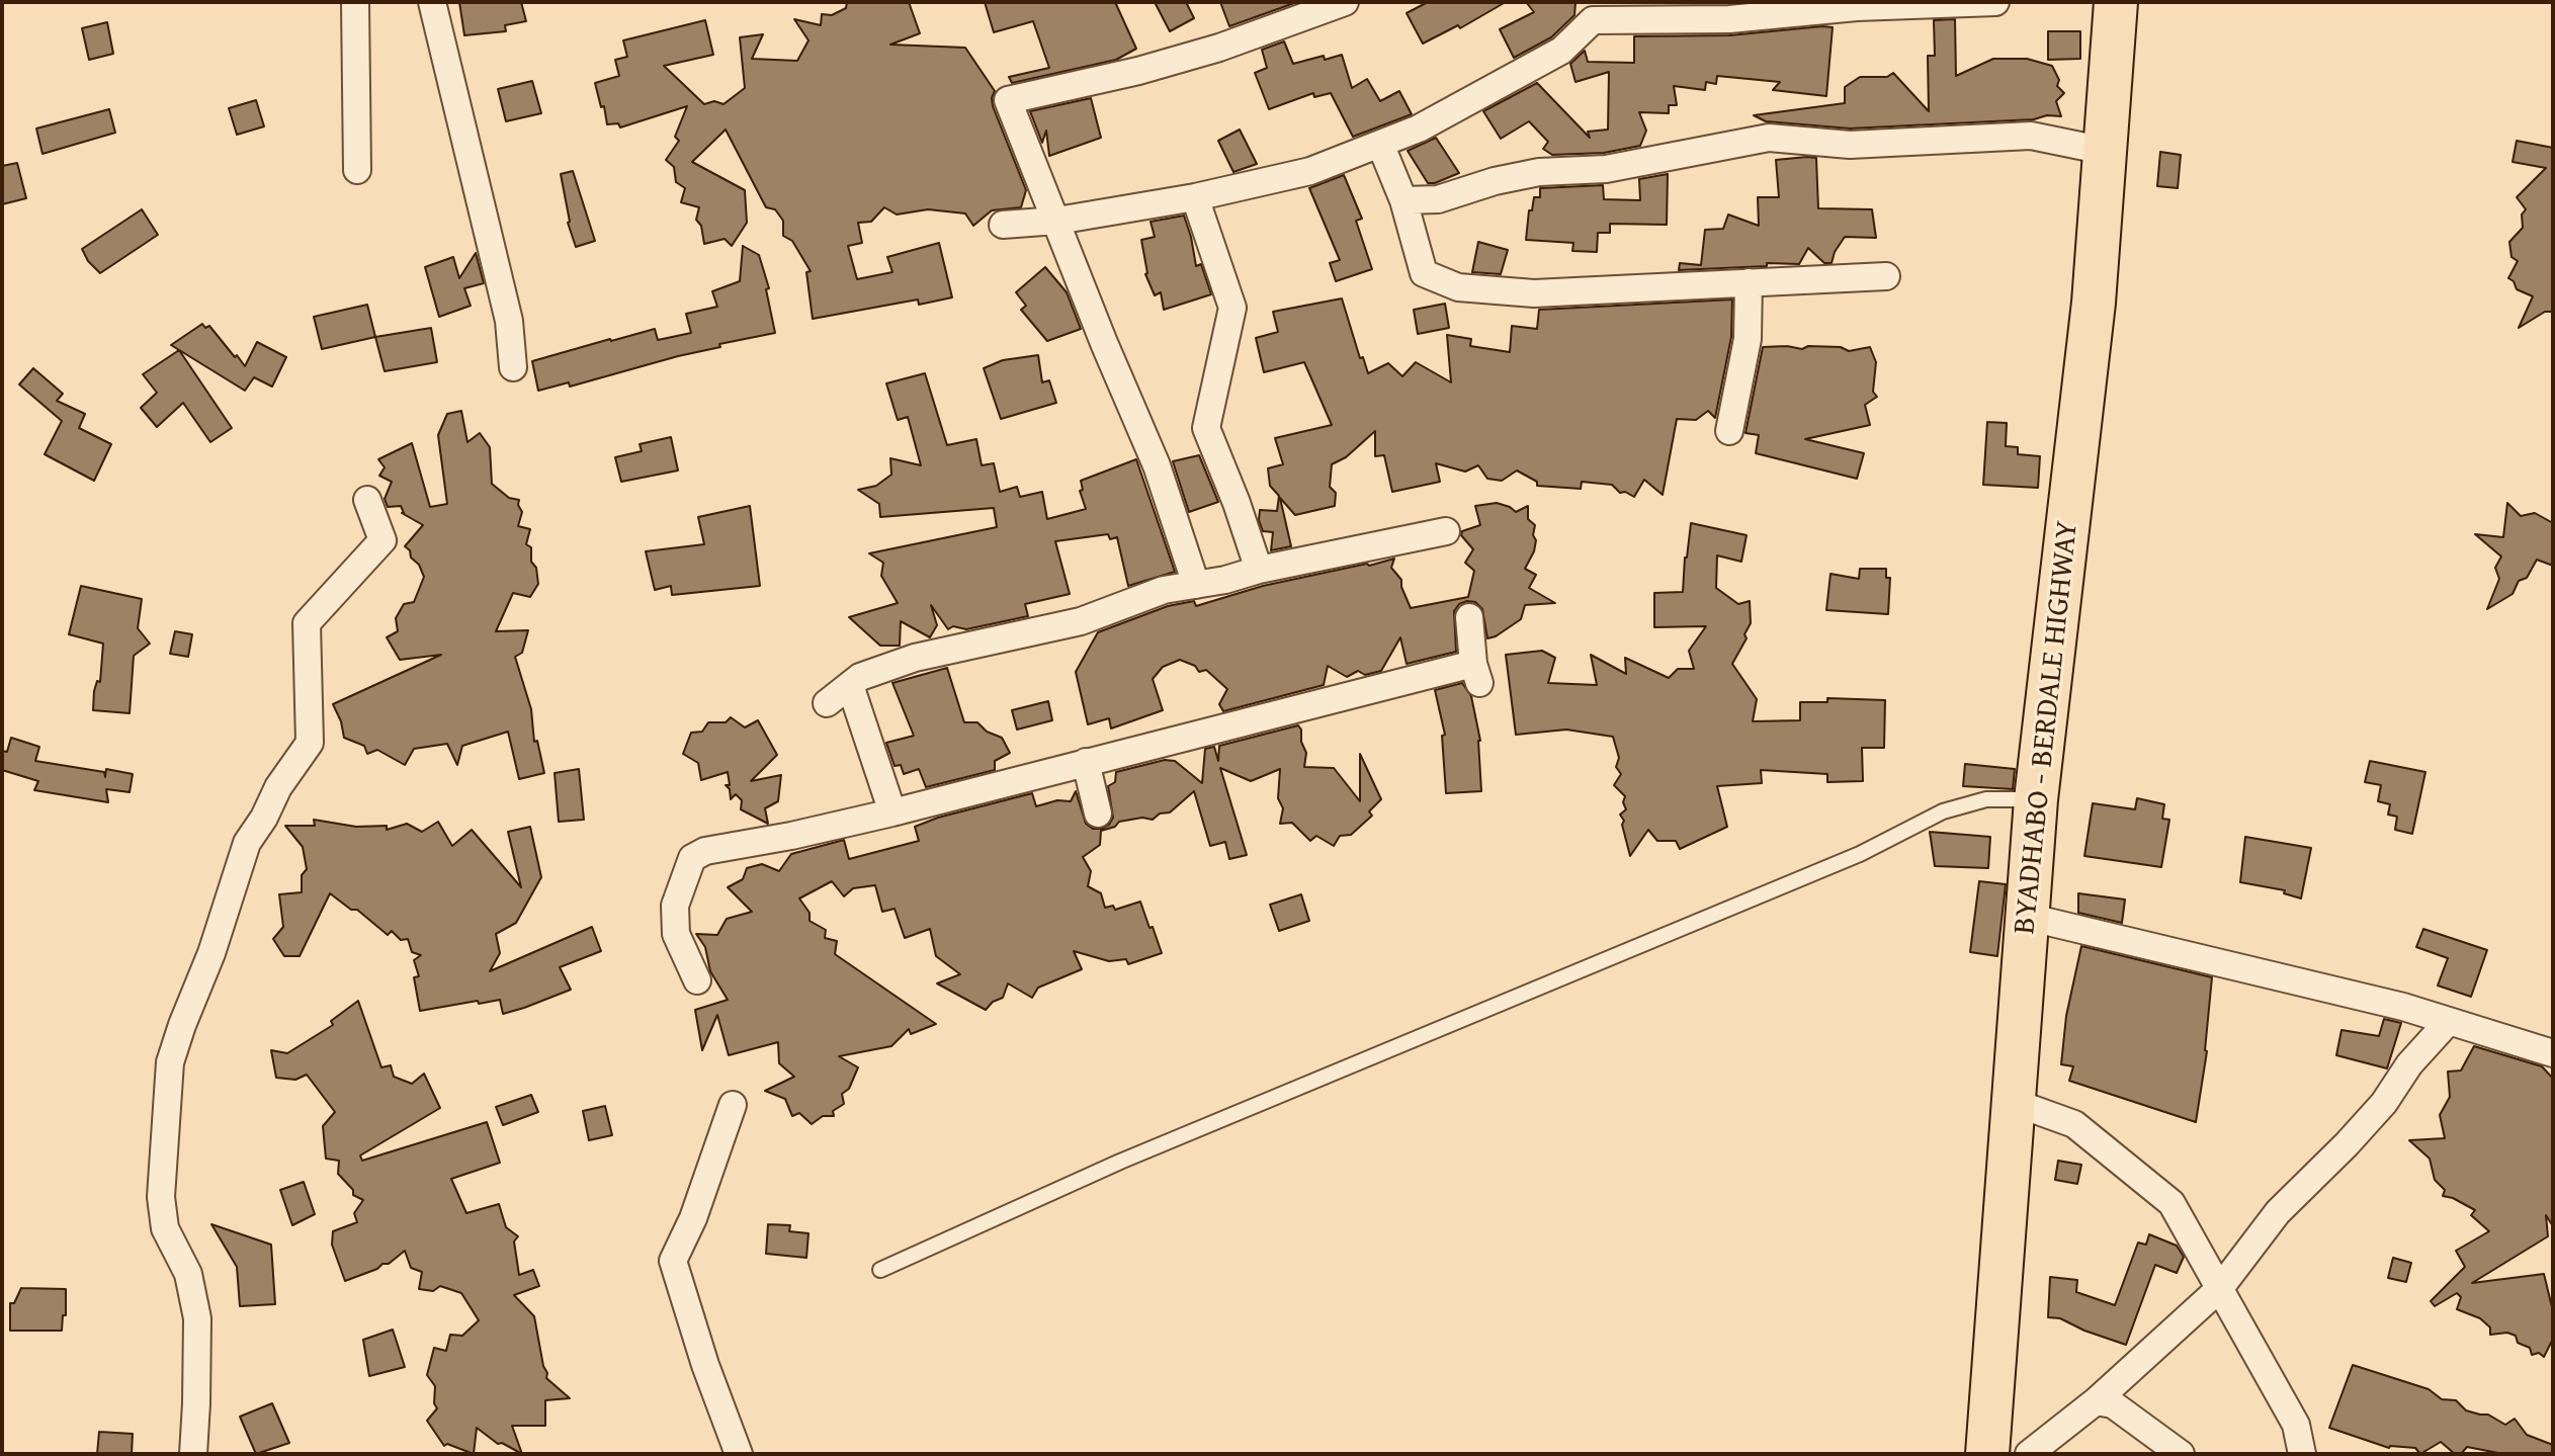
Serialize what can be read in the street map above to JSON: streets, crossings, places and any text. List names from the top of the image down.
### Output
{
  "streets": {
    "main road": ["BYADHABO - BERDALE HIGHWAY"]
  }
}
